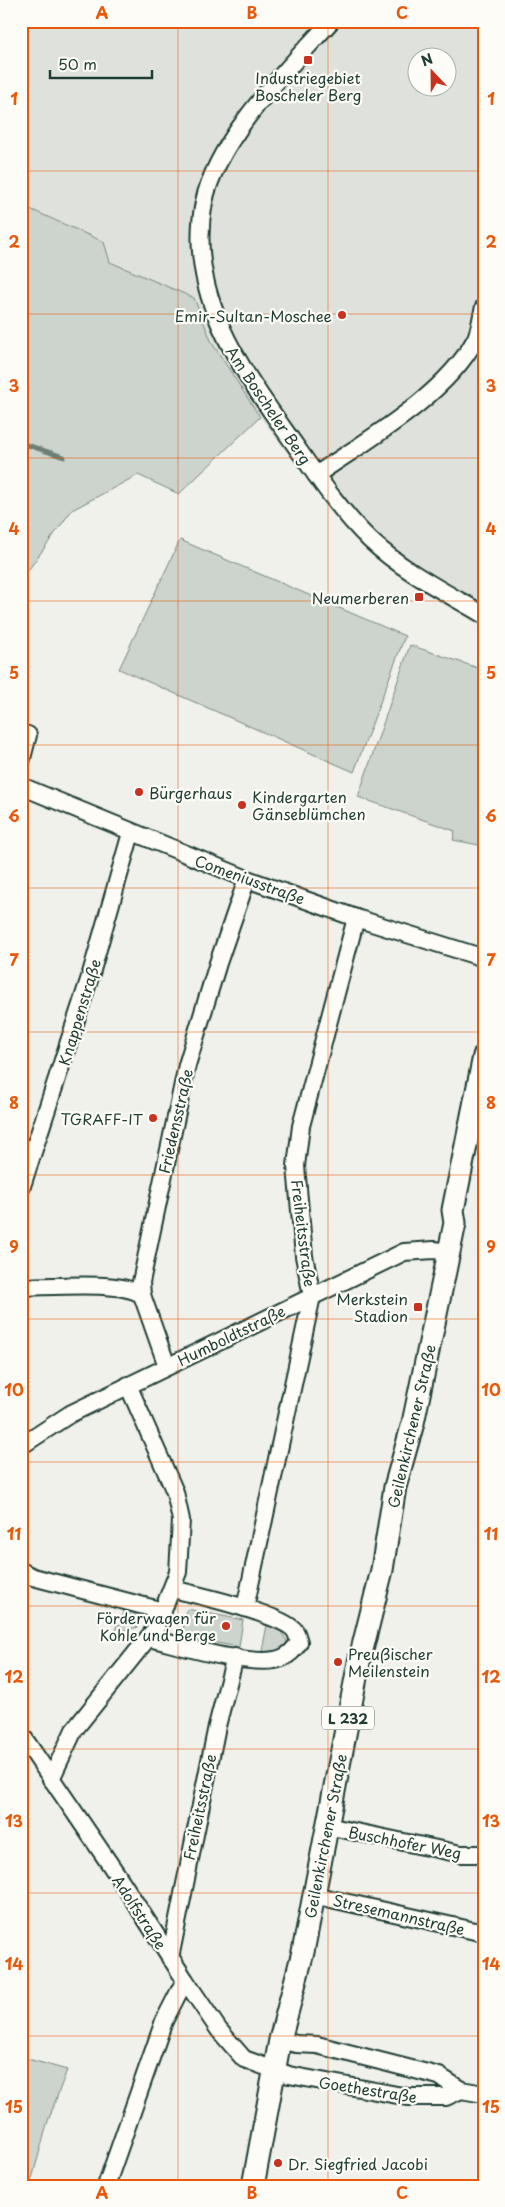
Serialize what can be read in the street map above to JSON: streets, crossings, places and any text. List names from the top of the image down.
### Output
{
  "streets": {
    "main road": ["Geilenkirchener Straße", "L 232"],
    "street": [
      "Am Boscheler Berg",
      "Comeniusstraße",
      "Knappenstraße",
      "Friedensstraße",
      "Freiheitsstraße",
      "Humboldtstraße",
      "Buschhofer Weg",
      "Adolfstraße",
      "Stresemannstraße",
      "Goethestraße"
    ]
  },
  "crossings": [
    ["Comeniusstraße", "Knappenstraße"],
    ["Comeniusstraße", "Friedensstraße"],
    ["Comeniusstraße", "Freiheitsstraße"],
    ["Friedensstraße", "Humboldtstraße"],
    ["Freiheitsstraße", "Humboldtstraße"],
    ["Freiheitsstraße", "Adolfstraße"],
    ["Humboldtstraße", "Geilenkirchener Straße"],
    ["Geilenkirchener Straße", "Buschhofer Weg"],
    ["Geilenkirchener Straße", "Adolfstraße"],
    ["Geilenkirchener Straße", "Stresemannstraße"],
    ["Geilenkirchener Straße", "Goethestraße"],
    ["Adolfstraße", "Goethestraße"]
  ],
  "places": {
    "transit": ["Industriegebiet Boscheler Berg", "Neumerberen", "Merkstein Stadion"],
    "other": [
      "Emir-Sultan-Moschee",
      "Bürgerhaus",
      "Kindergarten Gänseblümchen",
      "TGRAFF-IT",
      "Förderwagen für Kohle und Berge",
      "Preußischer Meilenstein",
      "Dr. Siegfried Jacobi"
    ]
  },
  "scale_bar": "50 m",
  "north": "top",
  "grid": {
    "columns": ["A", "B", "C"],
    "rows": [
      "1",
      "2",
      "3",
      "4",
      "5",
      "6",
      "7",
      "8",
      "9",
      "10",
      "11",
      "12",
      "13",
      "14",
      "15"
    ]
  }
}
